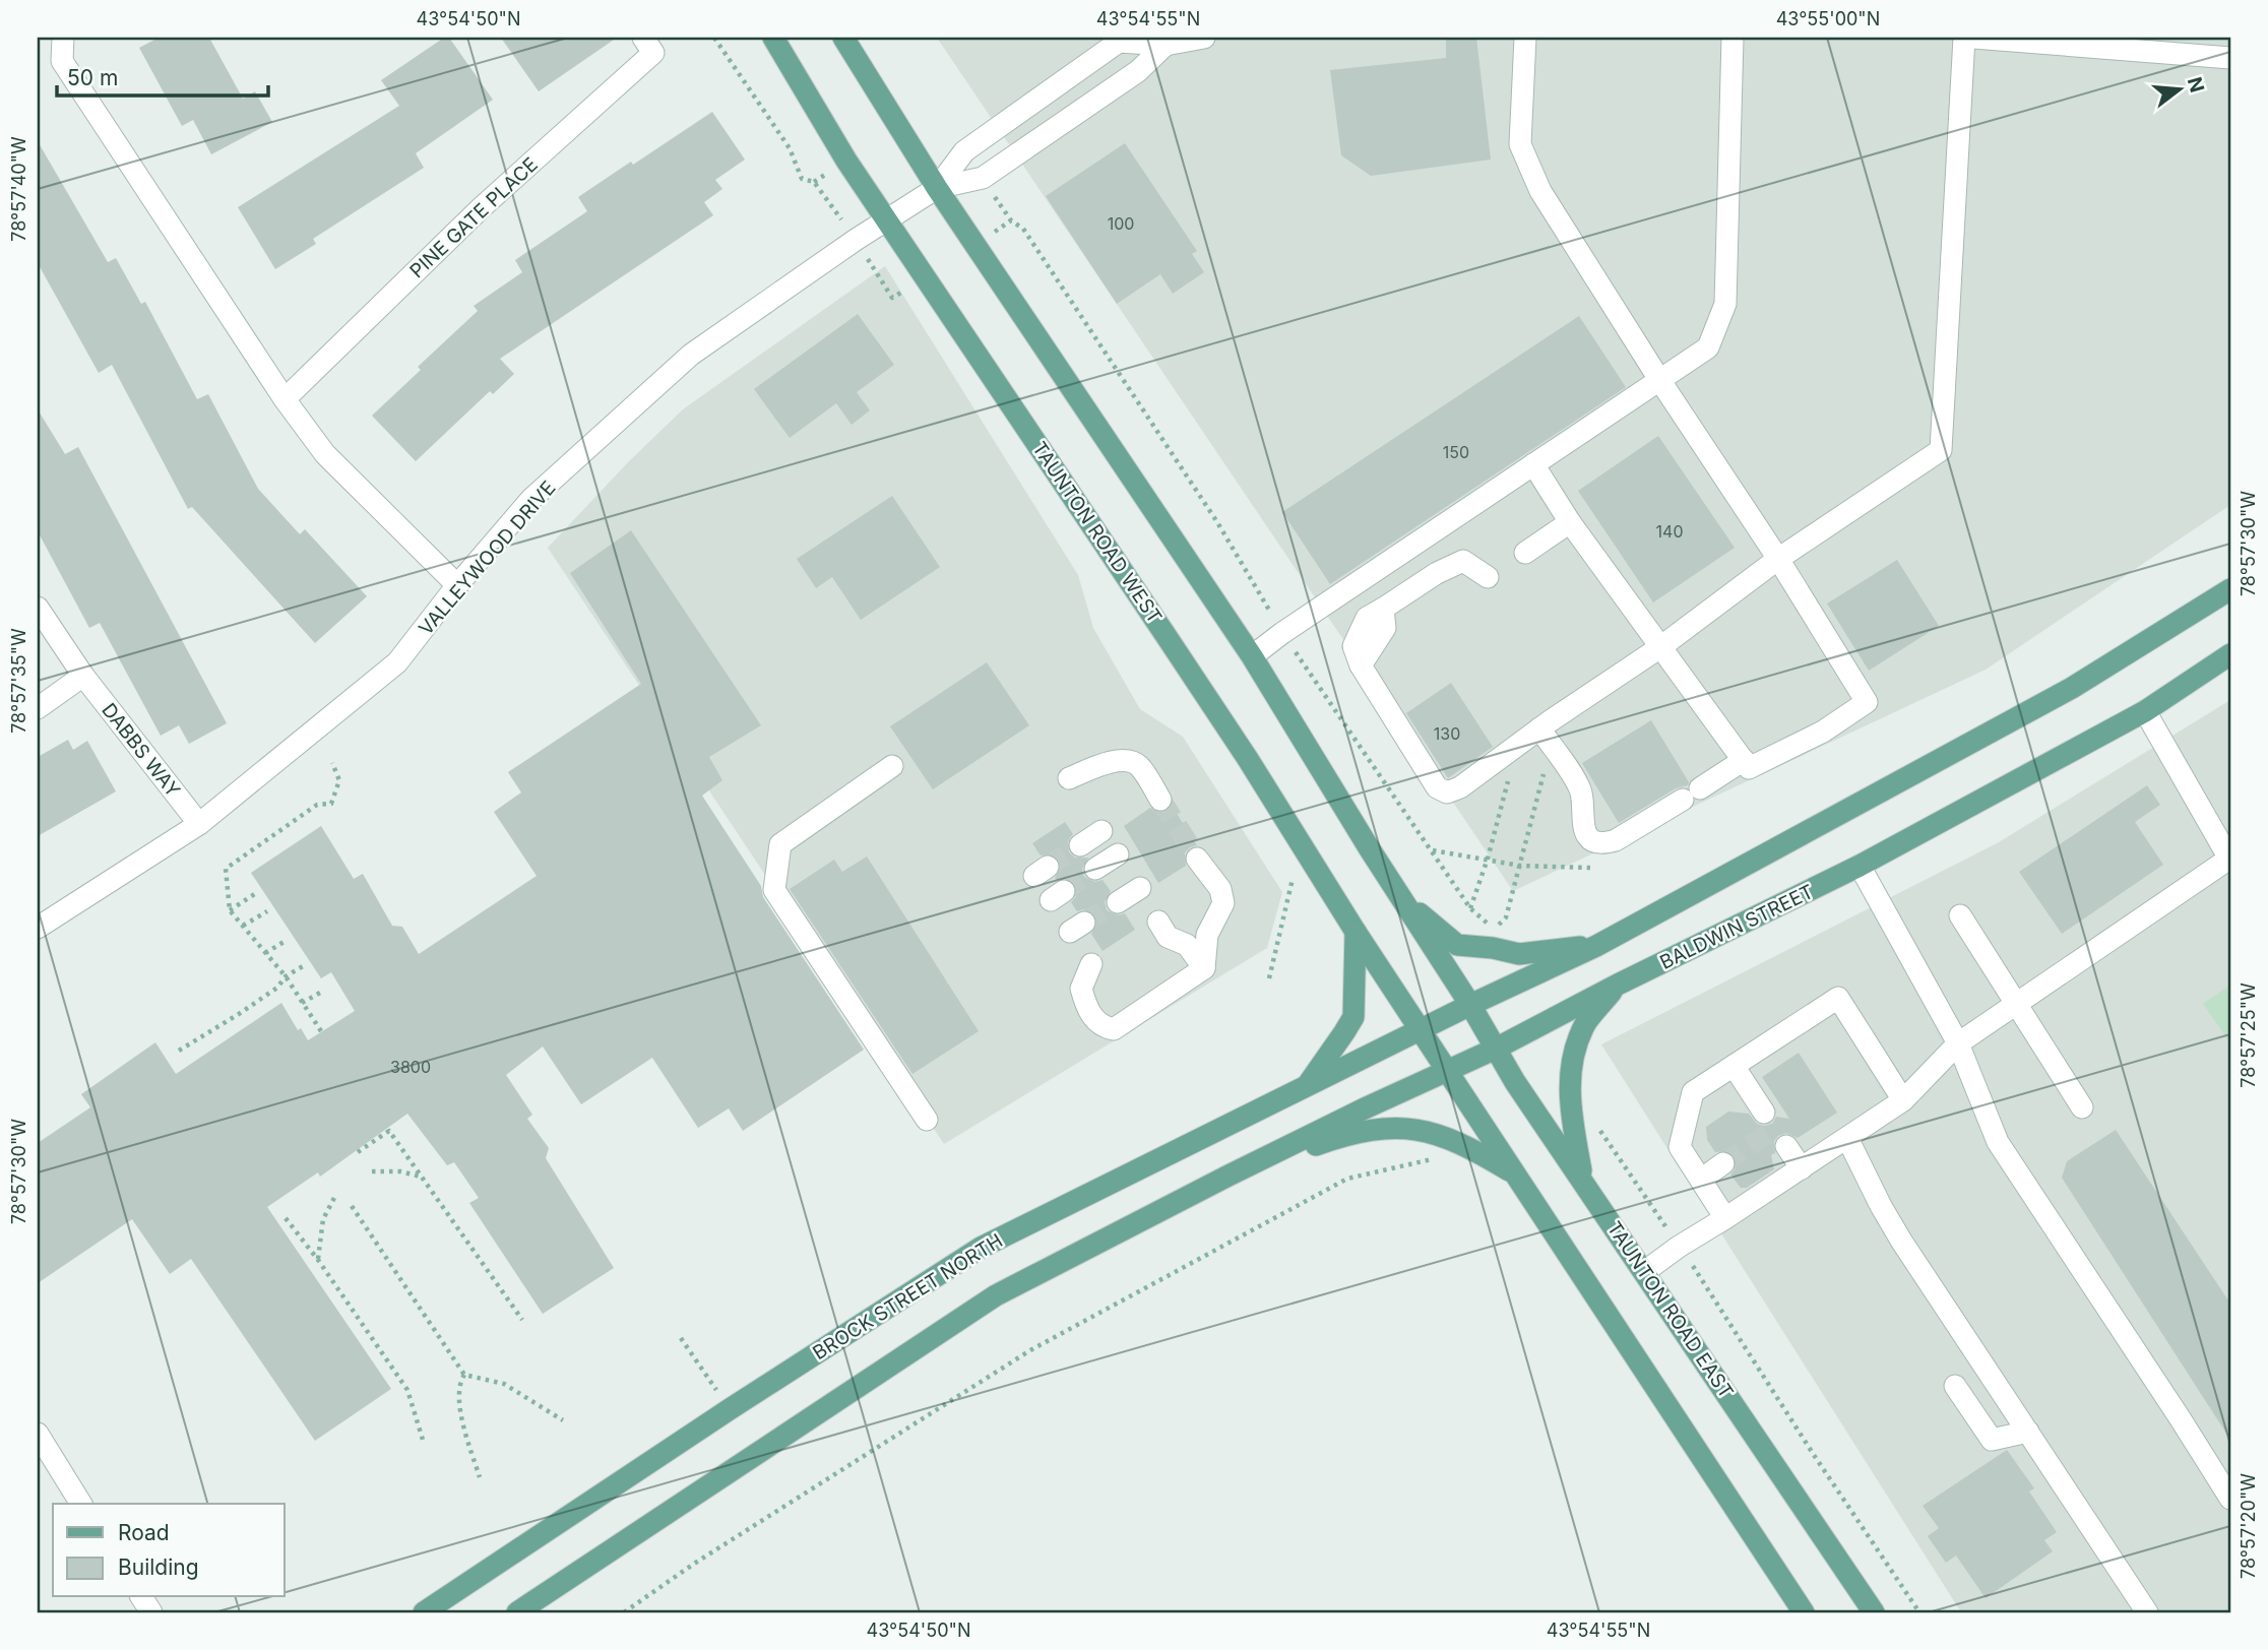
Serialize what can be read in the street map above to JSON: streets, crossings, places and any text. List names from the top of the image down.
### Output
{
  "streets": {
    "main road": [
      "TAUNTON ROAD WEST",
      "BALDWIN STREET",
      "BROCK STREET NORTH",
      "TAUNTON ROAD EAST"
    ],
    "street": ["PINE GATE PLACE", "VALLEYWOOD DRIVE", "DABBS WAY"]
  },
  "crossings": [
    ["TAUNTON ROAD WEST", "VALLEYWOOD DRIVE"],
    ["TAUNTON ROAD WEST", "BROCK STREET NORTH"],
    ["VALLEYWOOD DRIVE", "DABBS WAY"],
    ["BALDWIN STREET", "TAUNTON ROAD EAST"]
  ],
  "house_numbers": [
    "100",
    "150",
    "140",
    "130",
    "3800"
  ],
  "legend": ["Road", "Building"],
  "scale_bar": "50 m",
  "north": "right",
  "coordinates": [
    "43°54'50\"N",
    "43°54'55\"N",
    "43°55'00\"N",
    "78°57'40\"W",
    "78°57'30\"W",
    "78°57'35\"W",
    "78°57'25\"W",
    "78°57'20\"W"
  ]
}
